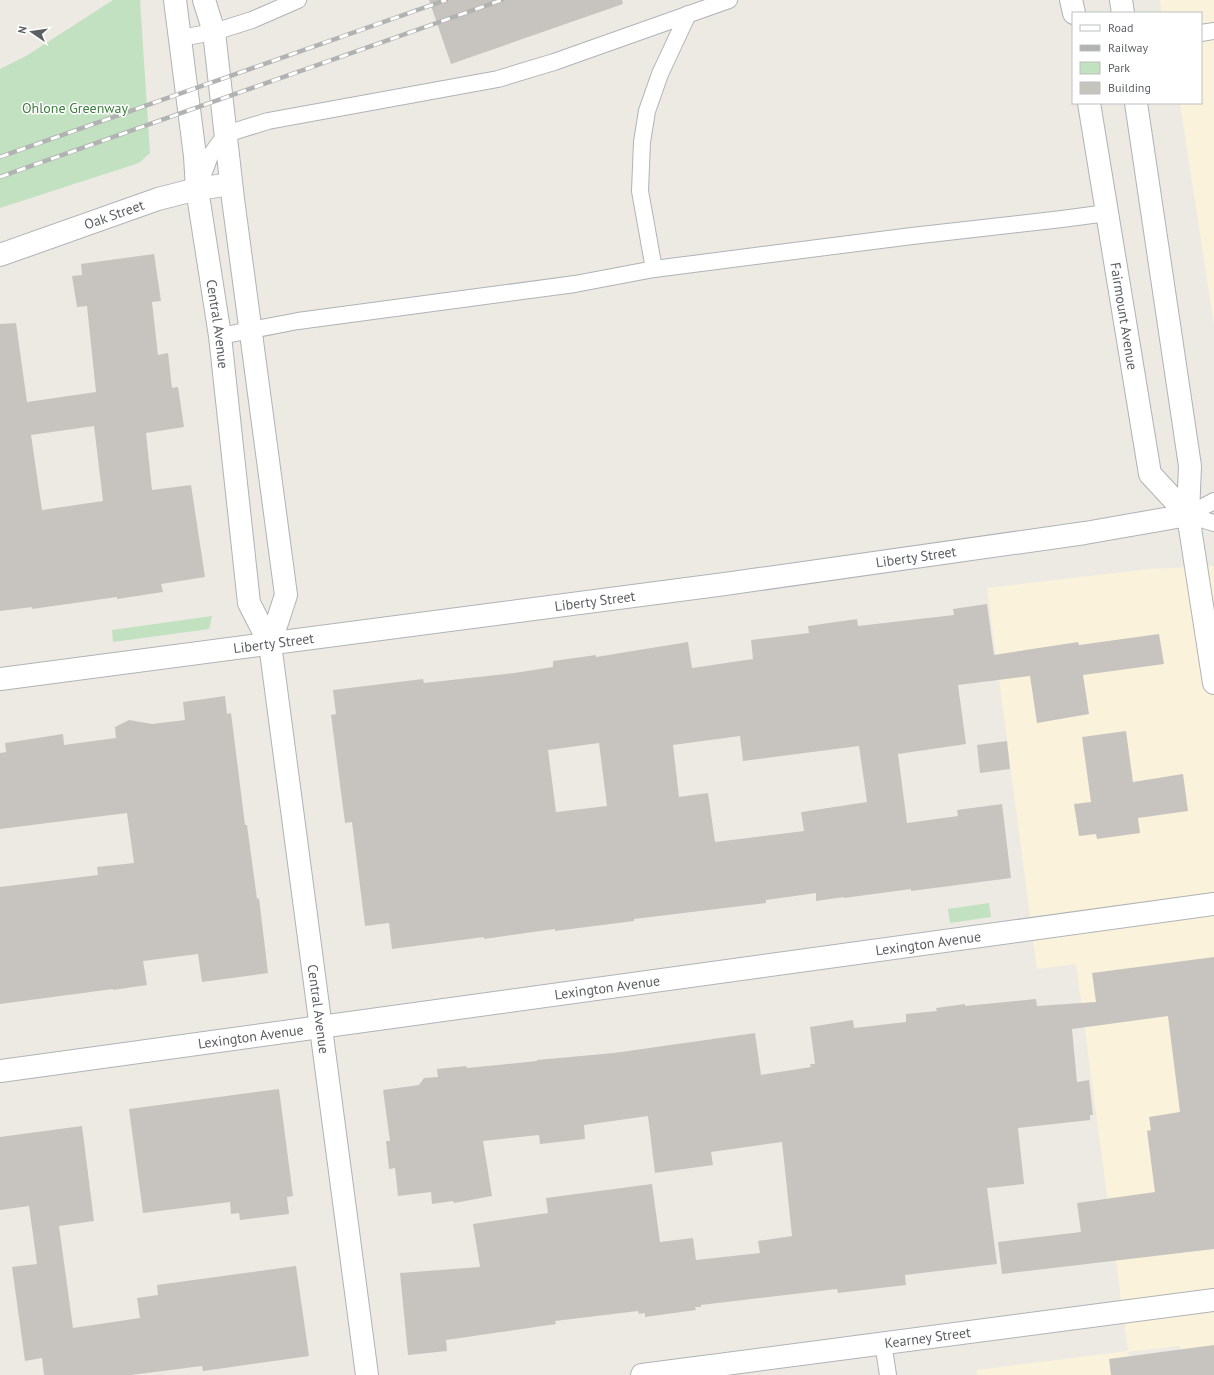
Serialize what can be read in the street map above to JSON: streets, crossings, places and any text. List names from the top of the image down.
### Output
{
  "streets": {
    "street": [
      "Oak Street",
      "Fairmount Avenue",
      "Central Avenue",
      "Liberty Street",
      "Lexington Avenue",
      "Kearney Street"
    ]
  },
  "crossings": [
    ["Oak Street", "Central Avenue"],
    ["Fairmount Avenue", "Liberty Street"],
    ["Central Avenue", "Liberty Street"],
    ["Central Avenue", "Lexington Avenue"]
  ],
  "parks": ["Ohlone Greenway"],
  "legend": [
    "Road",
    "Railway",
    "Park",
    "Building"
  ],
  "north": "left"
}
